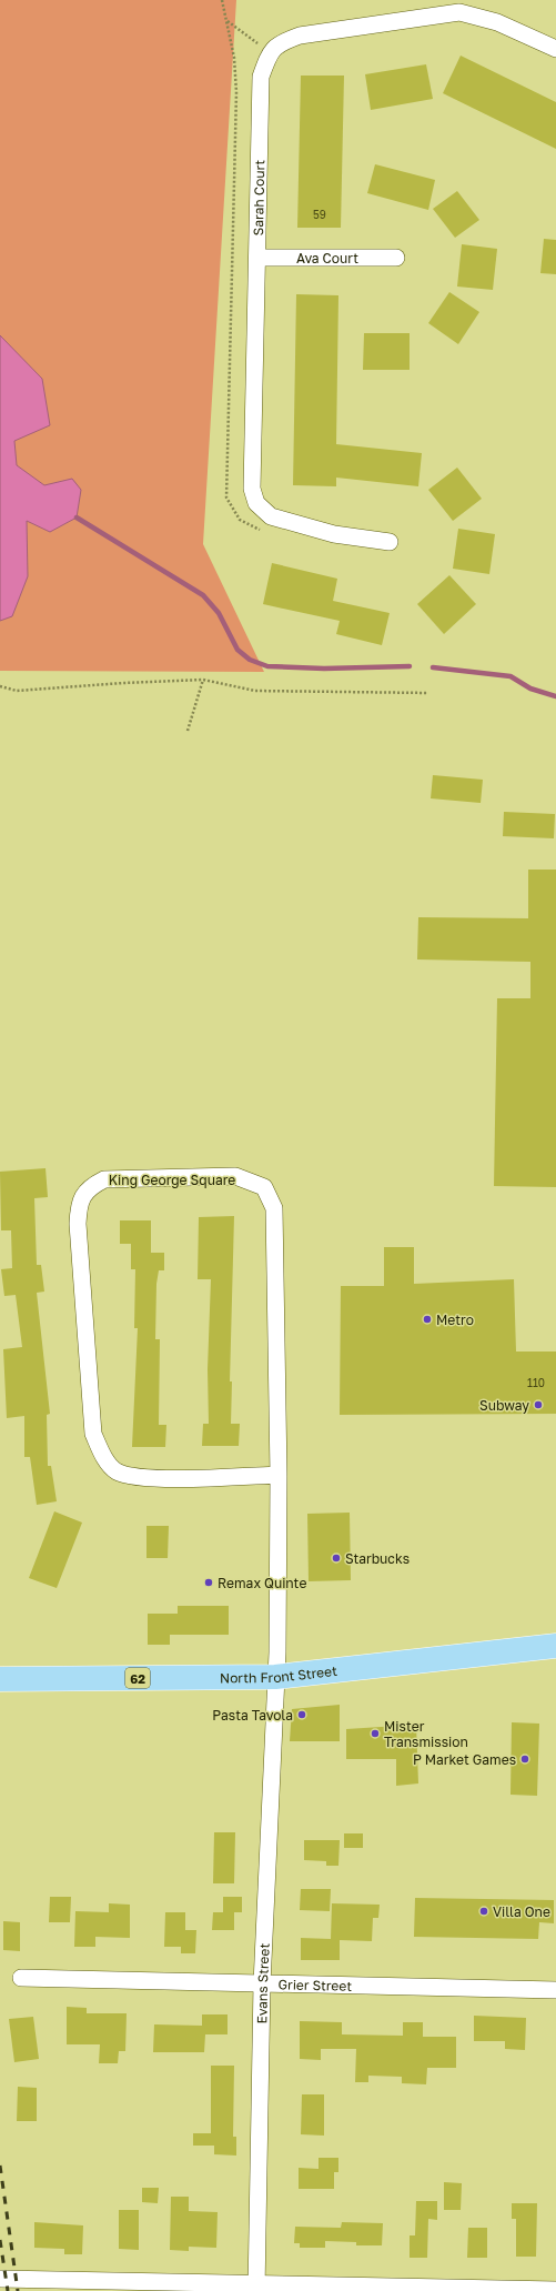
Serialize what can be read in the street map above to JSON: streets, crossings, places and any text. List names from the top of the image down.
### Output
{
  "streets": {
    "main road": ["North Front Street", "62"],
    "street": [
      "Sarah Court",
      "Ava Court",
      "King George Square",
      "Evans Street",
      "Grier Street"
    ]
  },
  "crossings": [
    ["Sarah Court", "Ava Court"],
    ["King George Square", "North Front Street"],
    ["King George Square", "Evans Street"],
    ["North Front Street", "Evans Street"],
    ["Evans Street", "Grier Street"]
  ],
  "places": [
    "Metro",
    "Subway",
    "Starbucks",
    "Remax Quinte",
    "Pasta Tavola",
    "Mister Transmission",
    "P Market Games",
    "Villa One"
  ],
  "house_numbers": ["59", "110"]
}
